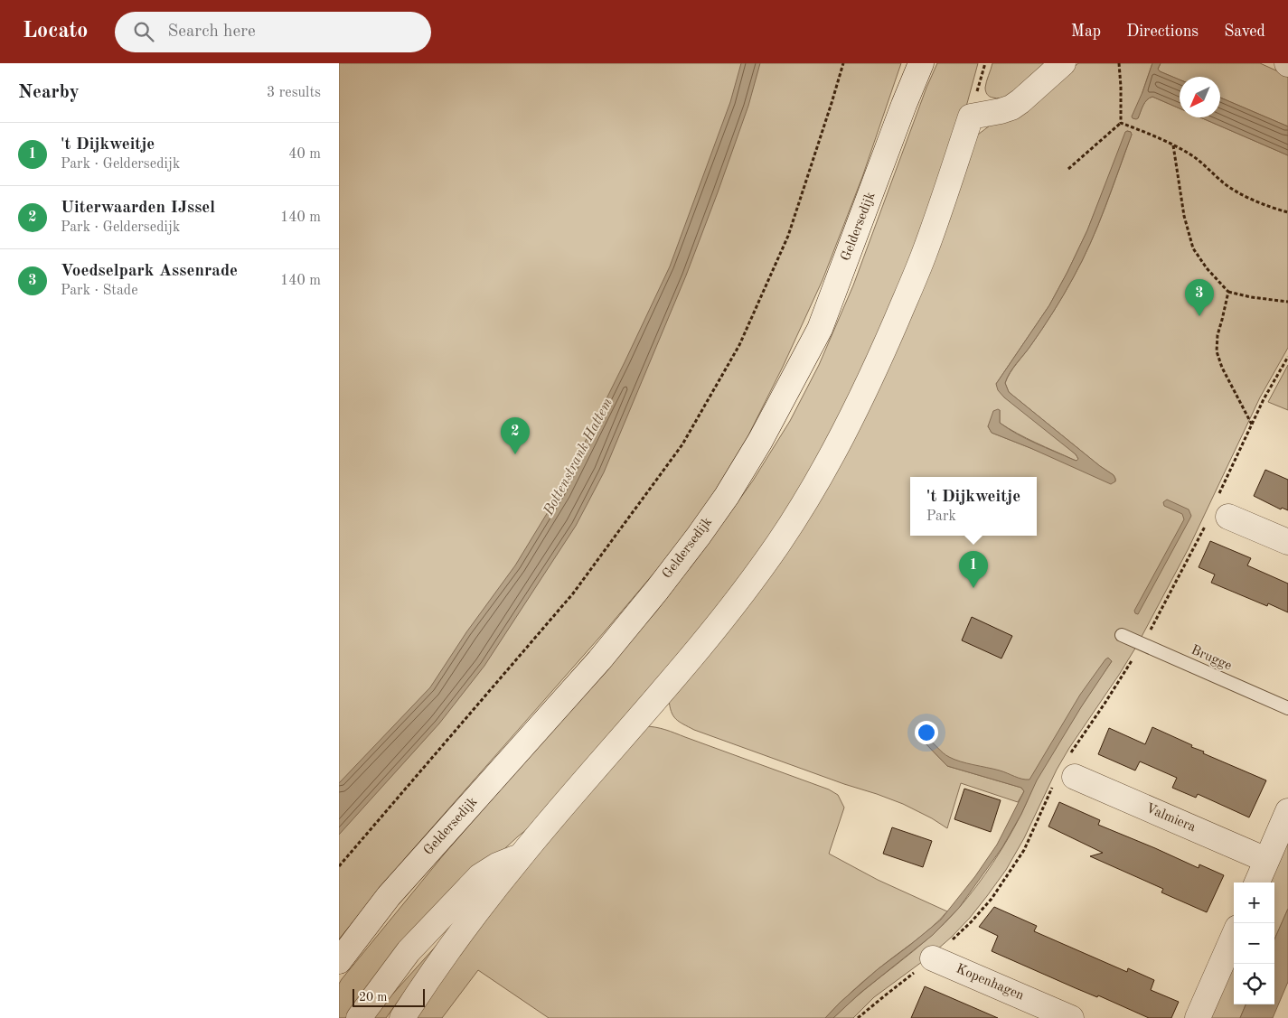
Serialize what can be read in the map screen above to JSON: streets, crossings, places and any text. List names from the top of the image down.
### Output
{
  "streets": {
    "street": ["Geldersedijk", "Valmiera", "Kopenhagen"],
    "lane": ["Brugge"]
  },
  "water": ["Bottenstrank Hattem"],
  "scale_bar": "20 m",
  "north": "bottom left",
  "page": {
    "header": "Locato",
    "search": "Search here",
    "nav": ["Map", "Directions", "Saved"],
    "heading": ["Nearby", "3 results"],
    "list": [
      {
        "mark": "1",
        "name": "'t Dijkweitje",
        "note": "Park · Geldersedijk",
        "value": "40 m"
      },
      {
        "mark": "2",
        "name": "Uiterwaarden IJssel",
        "note": "Park · Geldersedijk",
        "value": "140 m"
      },
      {
        "mark": "3",
        "name": "Voedselpark Assenrade",
        "note": "Park · Stade",
        "value": "140 m"
      }
    ],
    "pins": ["3", "2", "1"],
    "popup": ["'t Dijkweitje", "Park"],
    "map_buttons": ["+", "−"],
    "scale": "20 m"
  }
}
